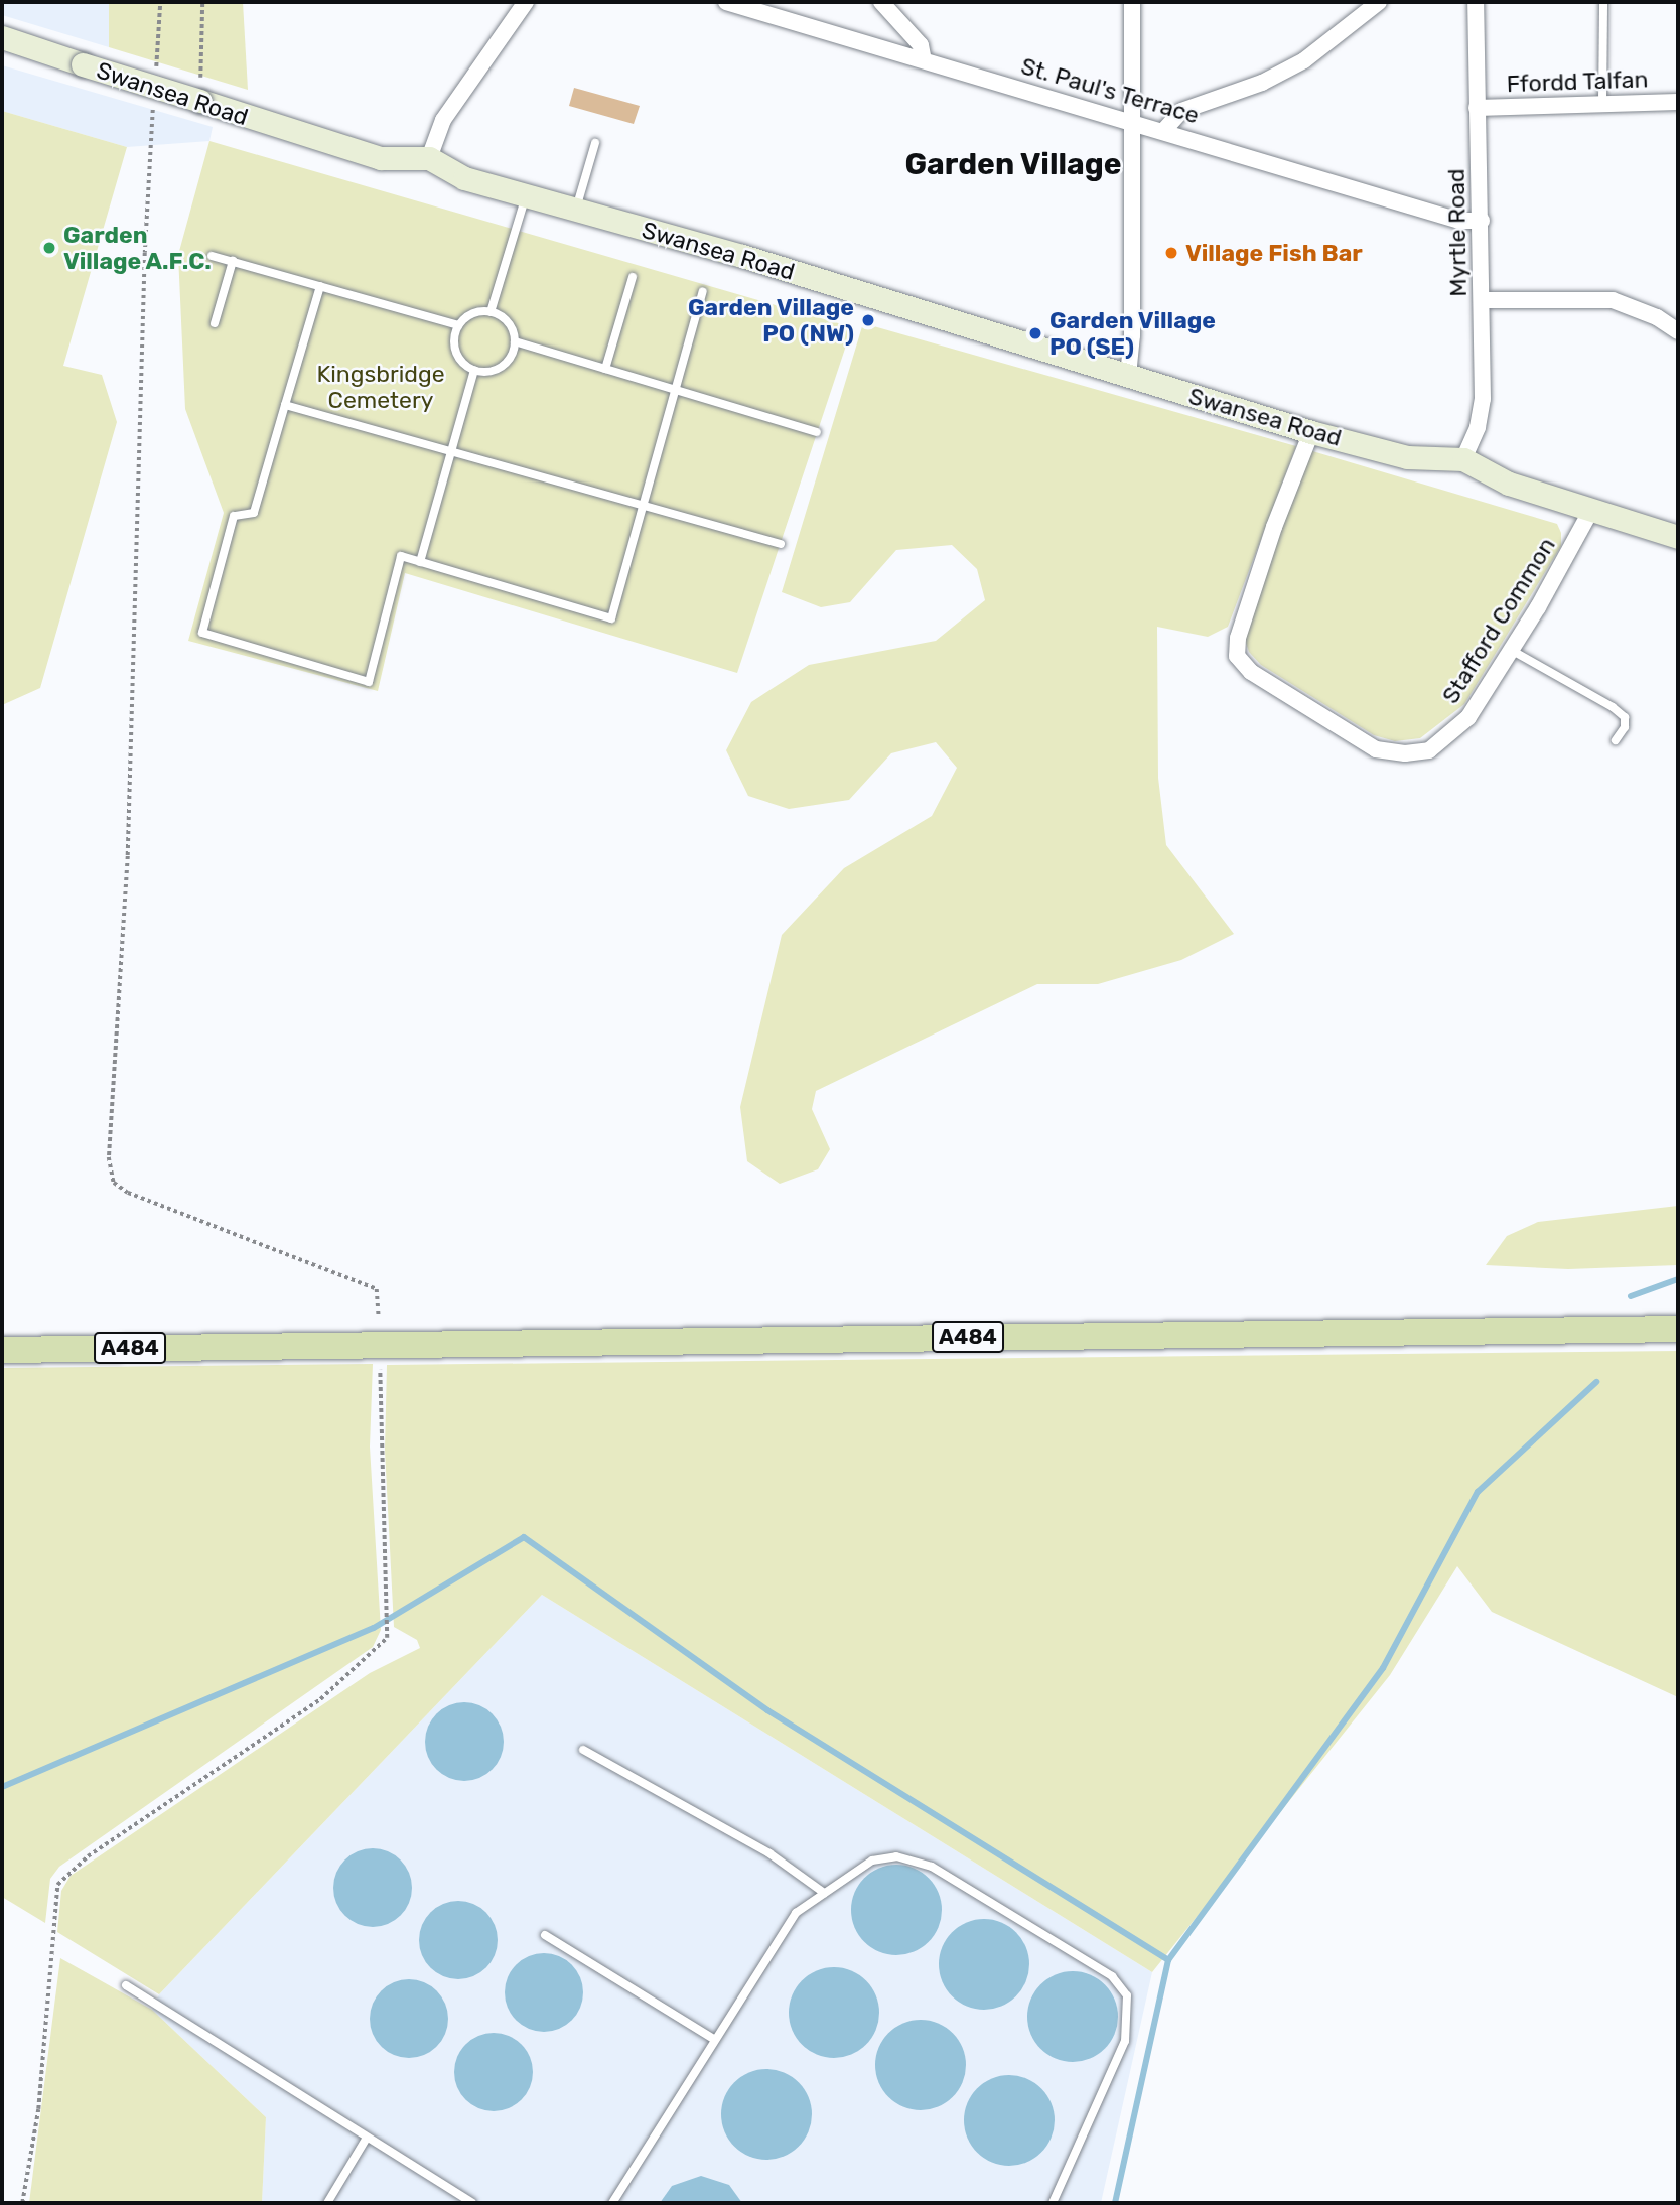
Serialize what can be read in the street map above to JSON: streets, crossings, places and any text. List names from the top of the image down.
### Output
{
  "streets": {
    "main road": ["Swansea Road", "A484"],
    "street": [
      "Ffordd Talfan",
      "St. Paul's Terrace",
      "Myrtle Road",
      "Stafford Common"
    ]
  },
  "crossings": [
    ["Ffordd Talfan", "Myrtle Road"],
    ["St. Paul's Terrace", "Myrtle Road"],
    ["Swansea Road", "Myrtle Road"],
    ["Swansea Road", "Stafford Common"]
  ],
  "districts": ["Garden Village"],
  "parks": ["Kingsbridge Cemetery"],
  "places": [
    "Garden Village A.F.C.",
    "Village Fish Bar",
    "Garden Village PO (NW)",
    "Garden Village PO (SE)"
  ]
}
